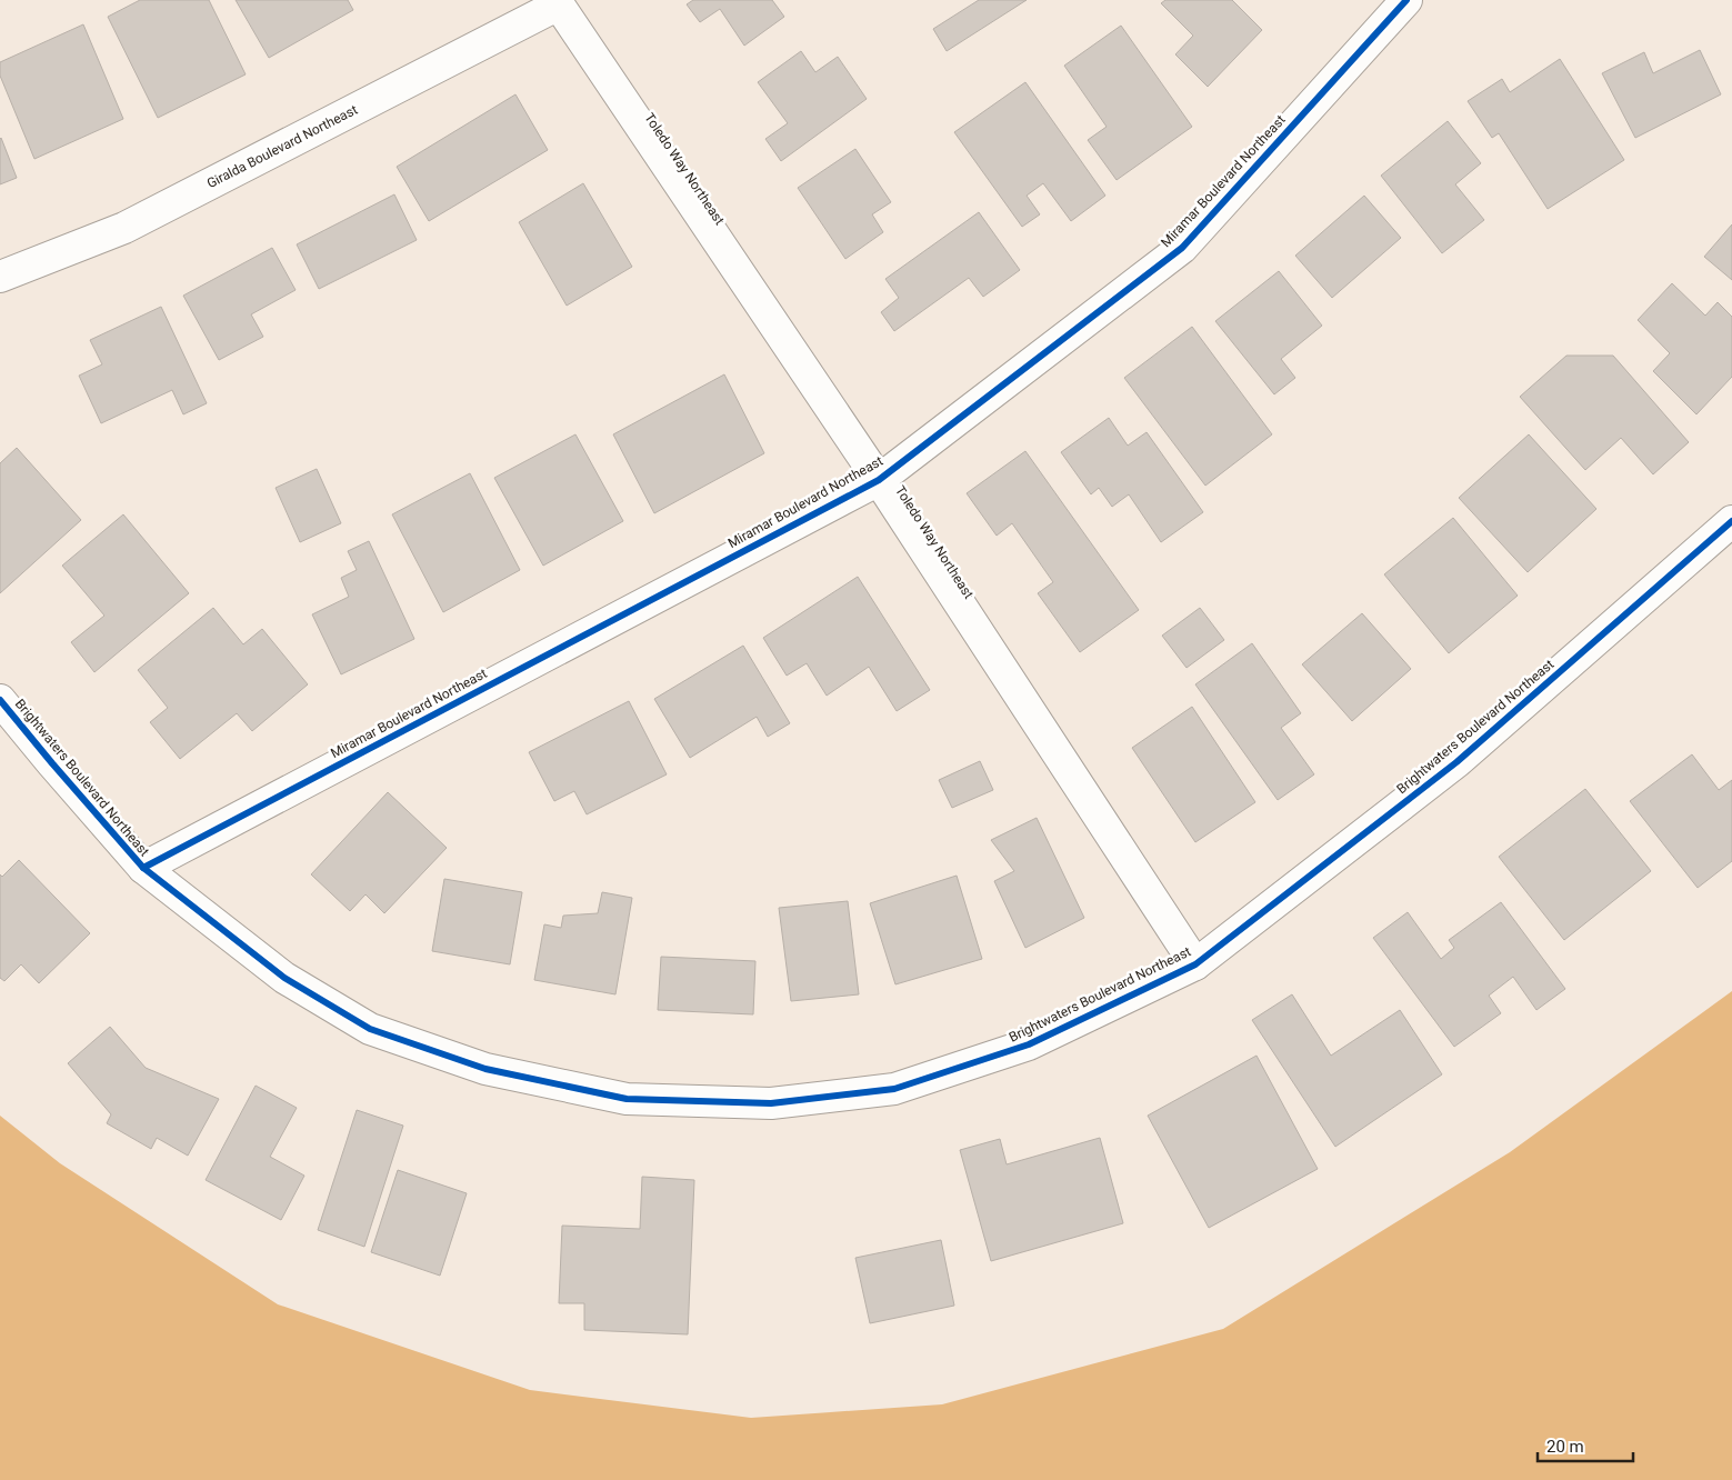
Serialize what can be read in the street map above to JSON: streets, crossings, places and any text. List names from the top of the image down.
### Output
{
  "streets": {
    "street": [
      "Giralda Boulevard Northeast",
      "Toledo Way Northeast",
      "Miramar Boulevard Northeast",
      "Brightwaters Boulevard Northeast"
    ]
  },
  "crossings": [
    ["Giralda Boulevard Northeast", "Toledo Way Northeast"],
    ["Toledo Way Northeast", "Miramar Boulevard Northeast"],
    ["Toledo Way Northeast", "Brightwaters Boulevard Northeast"],
    ["Miramar Boulevard Northeast", "Brightwaters Boulevard Northeast"]
  ],
  "scale_bar": "20 m"
}
